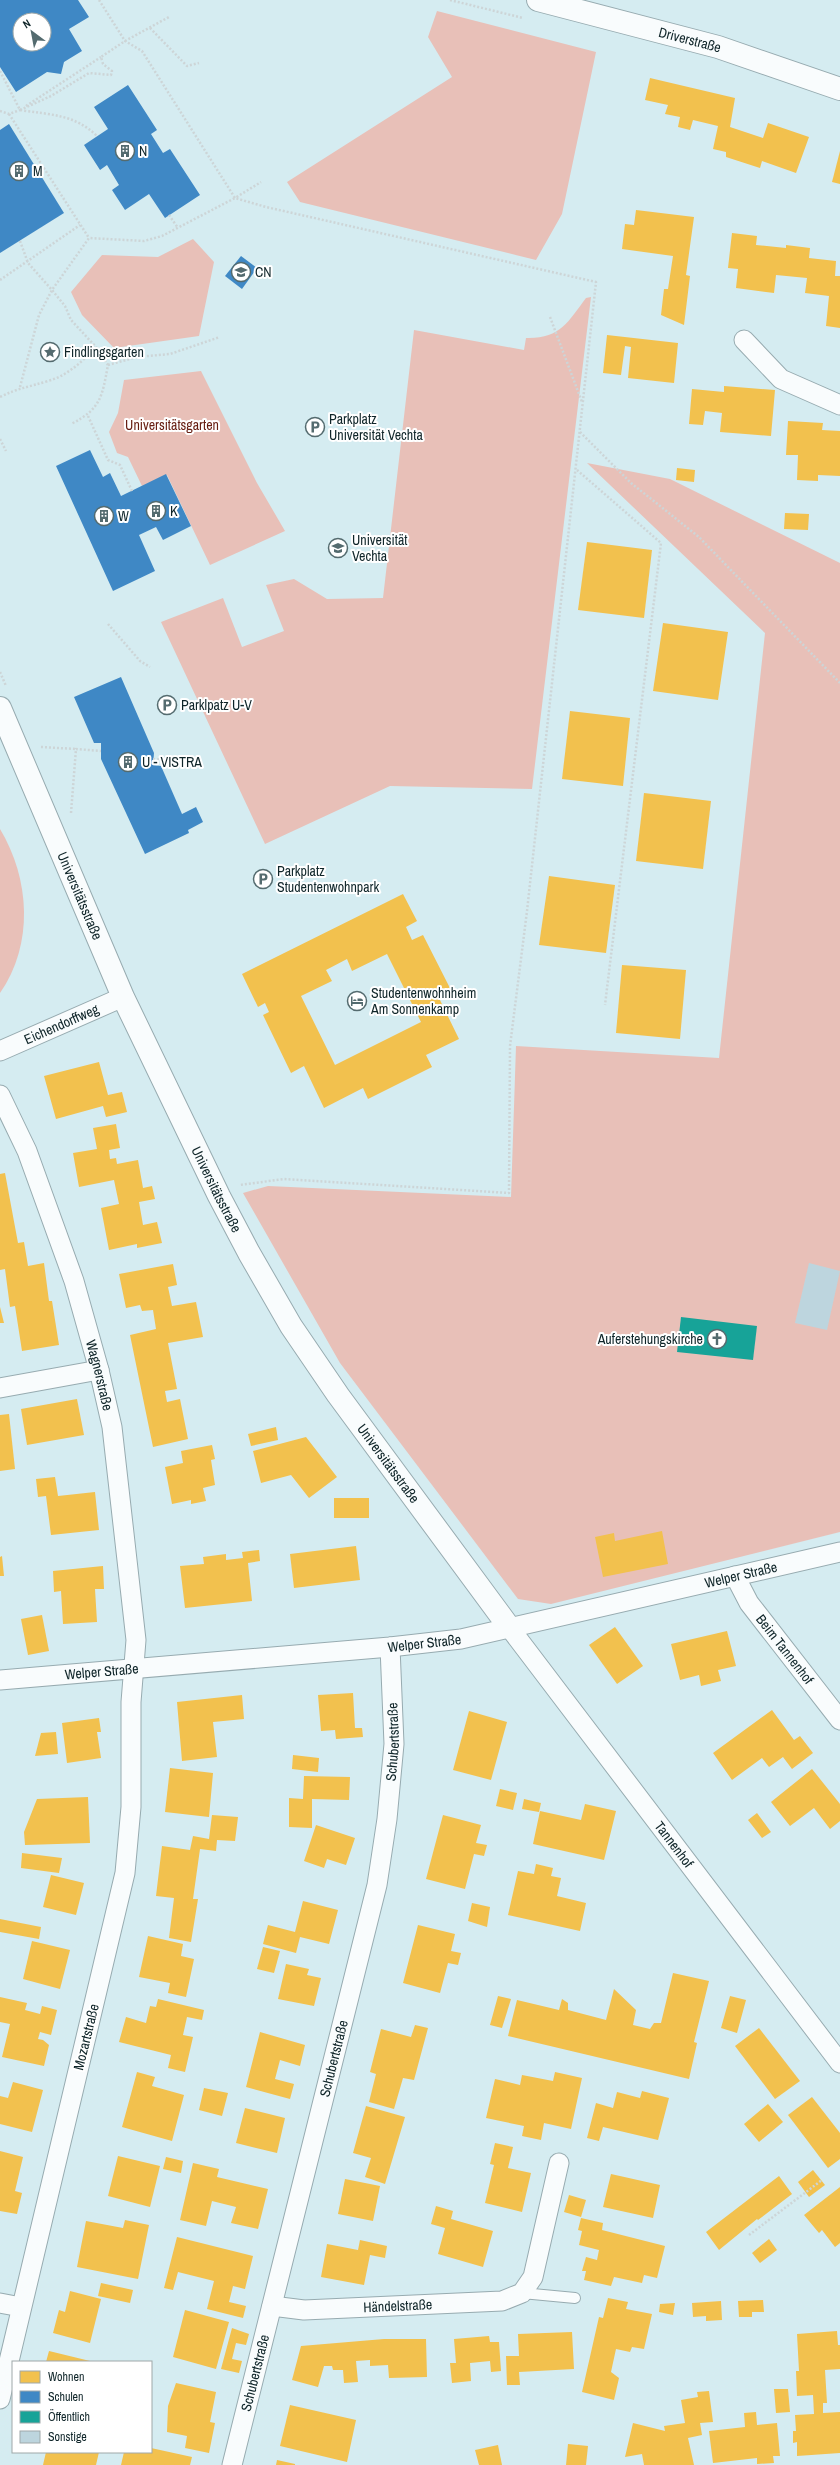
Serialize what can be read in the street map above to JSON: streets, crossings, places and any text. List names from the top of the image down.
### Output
{
  "streets": {
    "street": [
      "Driverstraße",
      "Universitätsstraße",
      "Eichendorffweg",
      "Wagnerstraße",
      "Welper Straße",
      "Beim Tannenhof",
      "Schubertstraße",
      "Tannenhof",
      "Mozartstraße",
      "Händelstraße"
    ]
  },
  "crossings": [
    ["Universitätsstraße", "Eichendorffweg"],
    ["Universitätsstraße", "Welper Straße"],
    ["Universitätsstraße", "Tannenhof"],
    ["Wagnerstraße", "Welper Straße"],
    ["Wagnerstraße", "Mozartstraße"],
    ["Welper Straße", "Beim Tannenhof"],
    ["Welper Straße", "Schubertstraße"],
    ["Welper Straße", "Tannenhof"],
    ["Welper Straße", "Mozartstraße"],
    ["Schubertstraße", "Händelstraße"]
  ],
  "parks": ["Universitätsgarten"],
  "places": {
    "building": [
      "N",
      "M",
      "K",
      "W",
      "U - VISTRA"
    ],
    "school or university": ["CN", "Universität Vechta"],
    "place": ["Findlingsgarten"],
    "parking": ["Parkplatz Universität Vechta", "Parklpatz U-V", "Parkplatz Studentenwohnpark"],
    "hotel": ["Studentenwohnheim Am Sonnenkamp"],
    "church": ["Auferstehungskirche"]
  },
  "legend": [
    "Wohnen",
    "Schulen",
    "Öffentlich",
    "Sonstige"
  ],
  "north": "top left"
}
